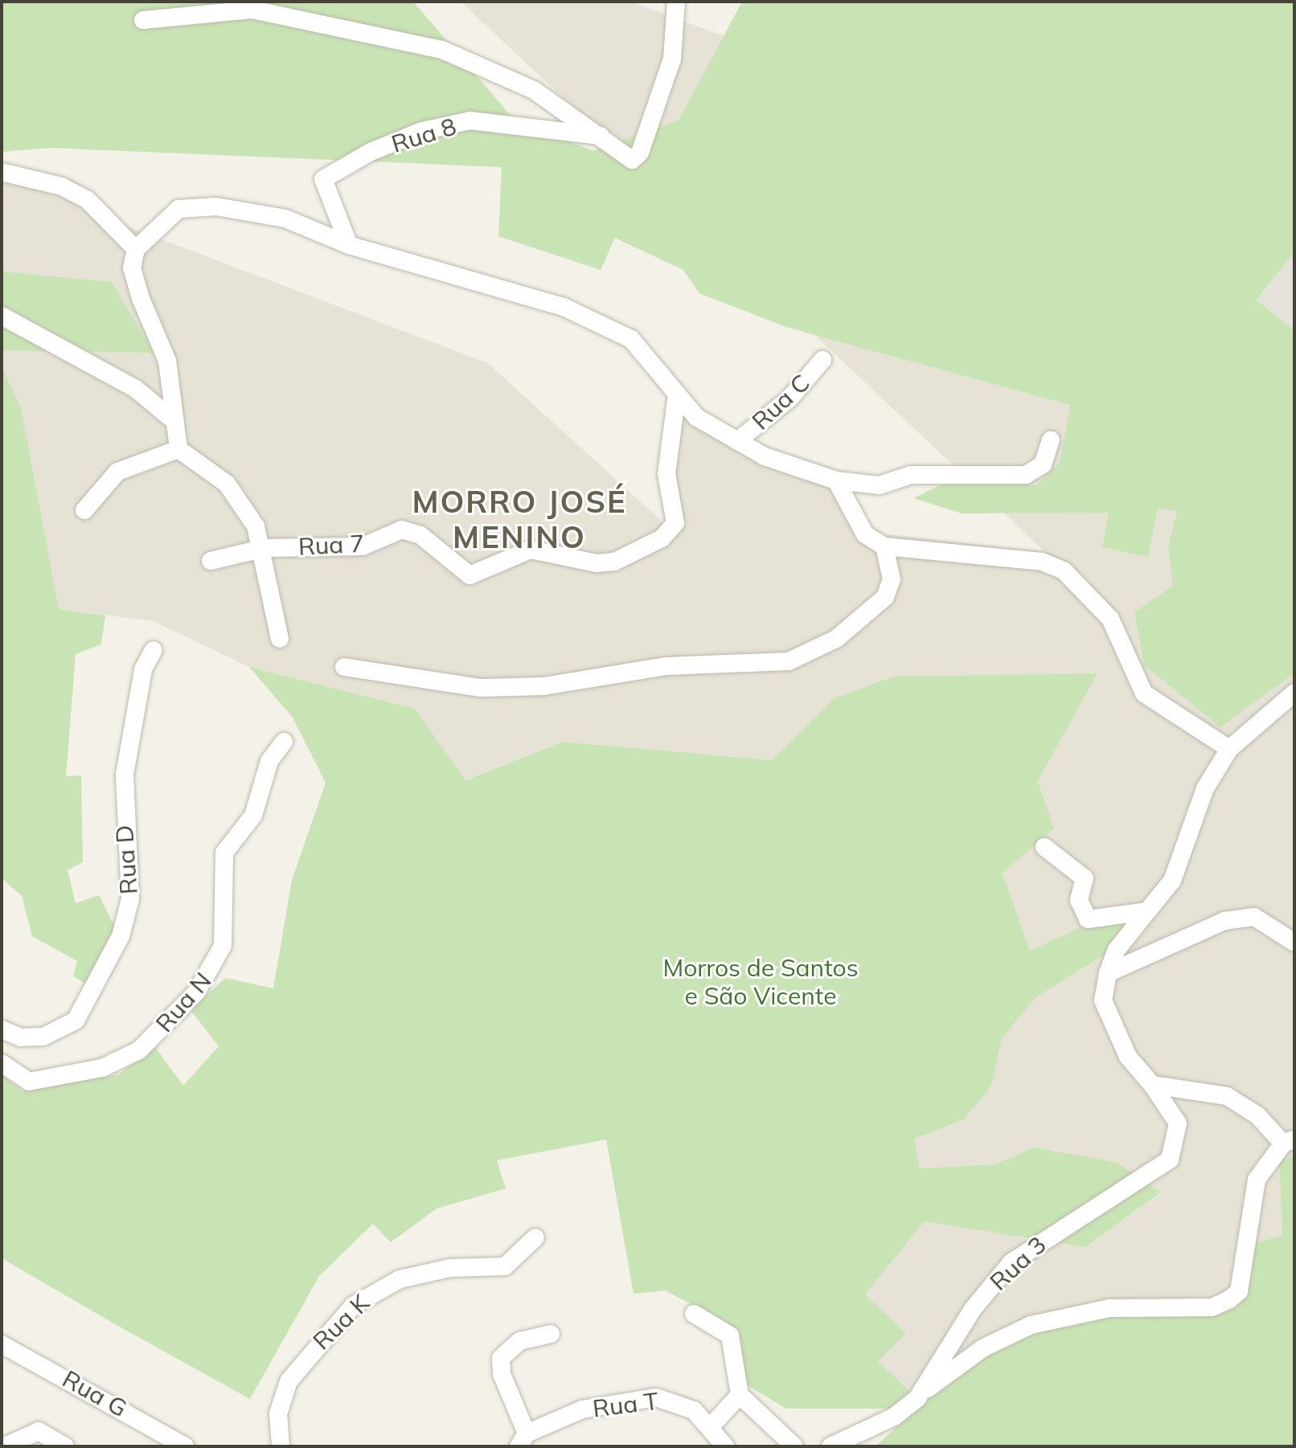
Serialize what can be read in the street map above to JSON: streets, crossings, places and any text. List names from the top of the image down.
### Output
{
  "streets": {
    "street": [
      "Rua 8",
      "Rua C",
      "Rua 7",
      "Rua D",
      "Rua N",
      "Rua 3",
      "Rua K",
      "Rua G",
      "Rua T"
    ]
  },
  "districts": ["MORRO JOSÉ MENINO"],
  "parks": ["Morros de Santos e São Vicente"]
}
